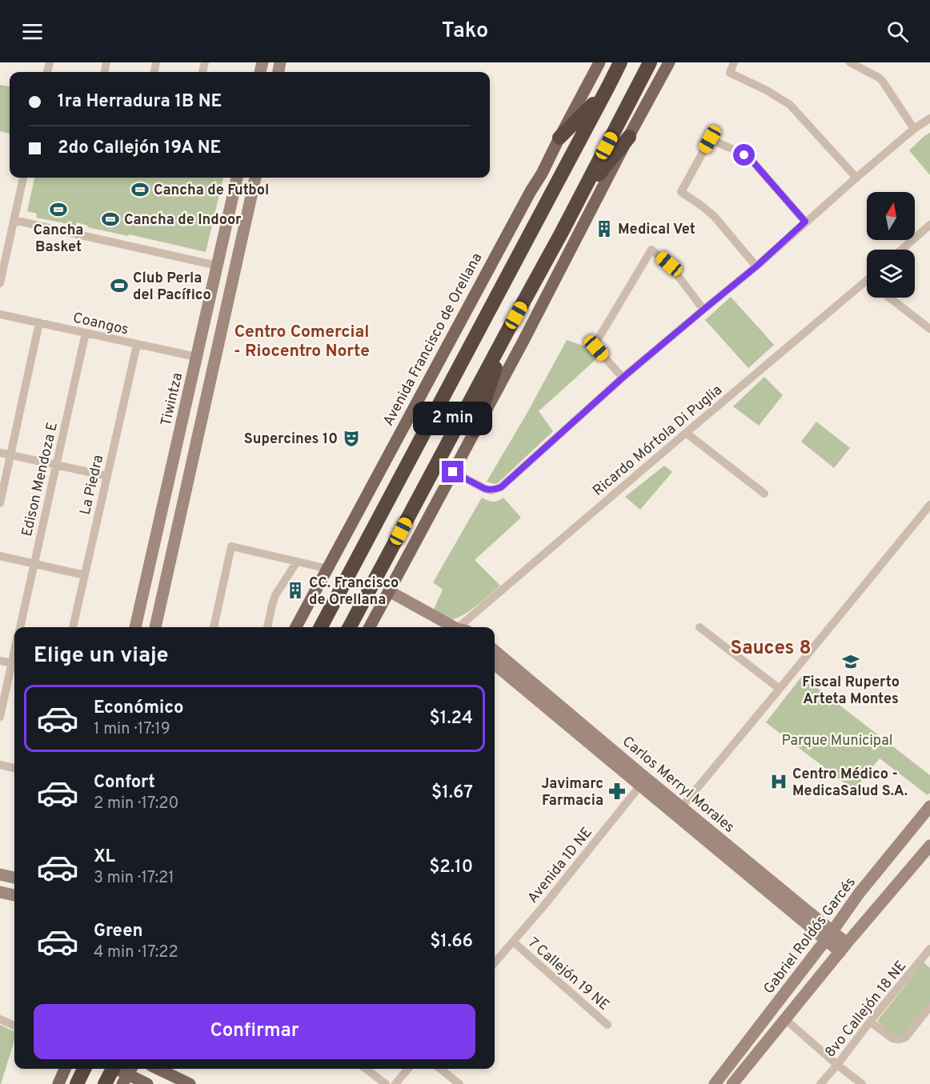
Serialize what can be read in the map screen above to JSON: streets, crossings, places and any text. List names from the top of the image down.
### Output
{
  "streets": {
    "main road": ["Avenida Francisco de Orellana"],
    "street": [
      "Coangos",
      "Tiwintza",
      "Ricardo Mórtola Di Puglia",
      "Edison Mendoza E",
      "La Piedra",
      "Carlos Merryl Morales",
      "Avenida 1D NE",
      "Gabriel Roldós Garcés",
      "7 Callejón 19 NE",
      "8vo Callejón 18 NE"
    ]
  },
  "crossings": [
    ["Coangos", "Tiwintza"],
    ["Coangos", "Edison Mendoza E"],
    ["Coangos", "La Piedra"],
    ["Carlos Merryl Morales", "Avenida 1D NE"],
    ["Carlos Merryl Morales", "Gabriel Roldós Garcés"],
    ["Avenida 1D NE", "7 Callejón 19 NE"]
  ],
  "districts": ["Centro Comercial - Riocentro Norte", "Sauces 8"],
  "parks": ["Parque Municipal"],
  "places": {
    "sports": [
      "Cancha de Futbol",
      "Cancha Basket",
      "Cancha de Indoor",
      "Club Perla del Pacífico"
    ],
    "building": ["Medical Vet", "CC. Francisco de Orellana"],
    "theatre": ["Supercines 10"],
    "school or university": ["Fiscal Ruperto Arteta Montes"],
    "hospital": ["Centro Médico - MedicaSalud S.A."],
    "pharmacy": ["Javimarc Farmacia"]
  },
  "north": "top",
  "page": {
    "header": "Tako",
    "banner": ["1ra Herradura 1B NE", "2do Callejón 19A NE"],
    "bubble": "2 min",
    "heading": "Elige un viaje",
    "list": [
      {
        "name": "Económico",
        "note": "1 min · 17:19",
        "value": "$1.24"
      },
      {
        "name": "Confort",
        "note": "2 min · 17:20",
        "value": "$1.67"
      },
      {
        "name": "XL",
        "note": "3 min · 17:21",
        "value": "$2.10"
      },
      {
        "name": "Green",
        "note": "4 min · 17:22",
        "value": "$1.66"
      }
    ],
    "buttons": "Confirmar"
  }
}
